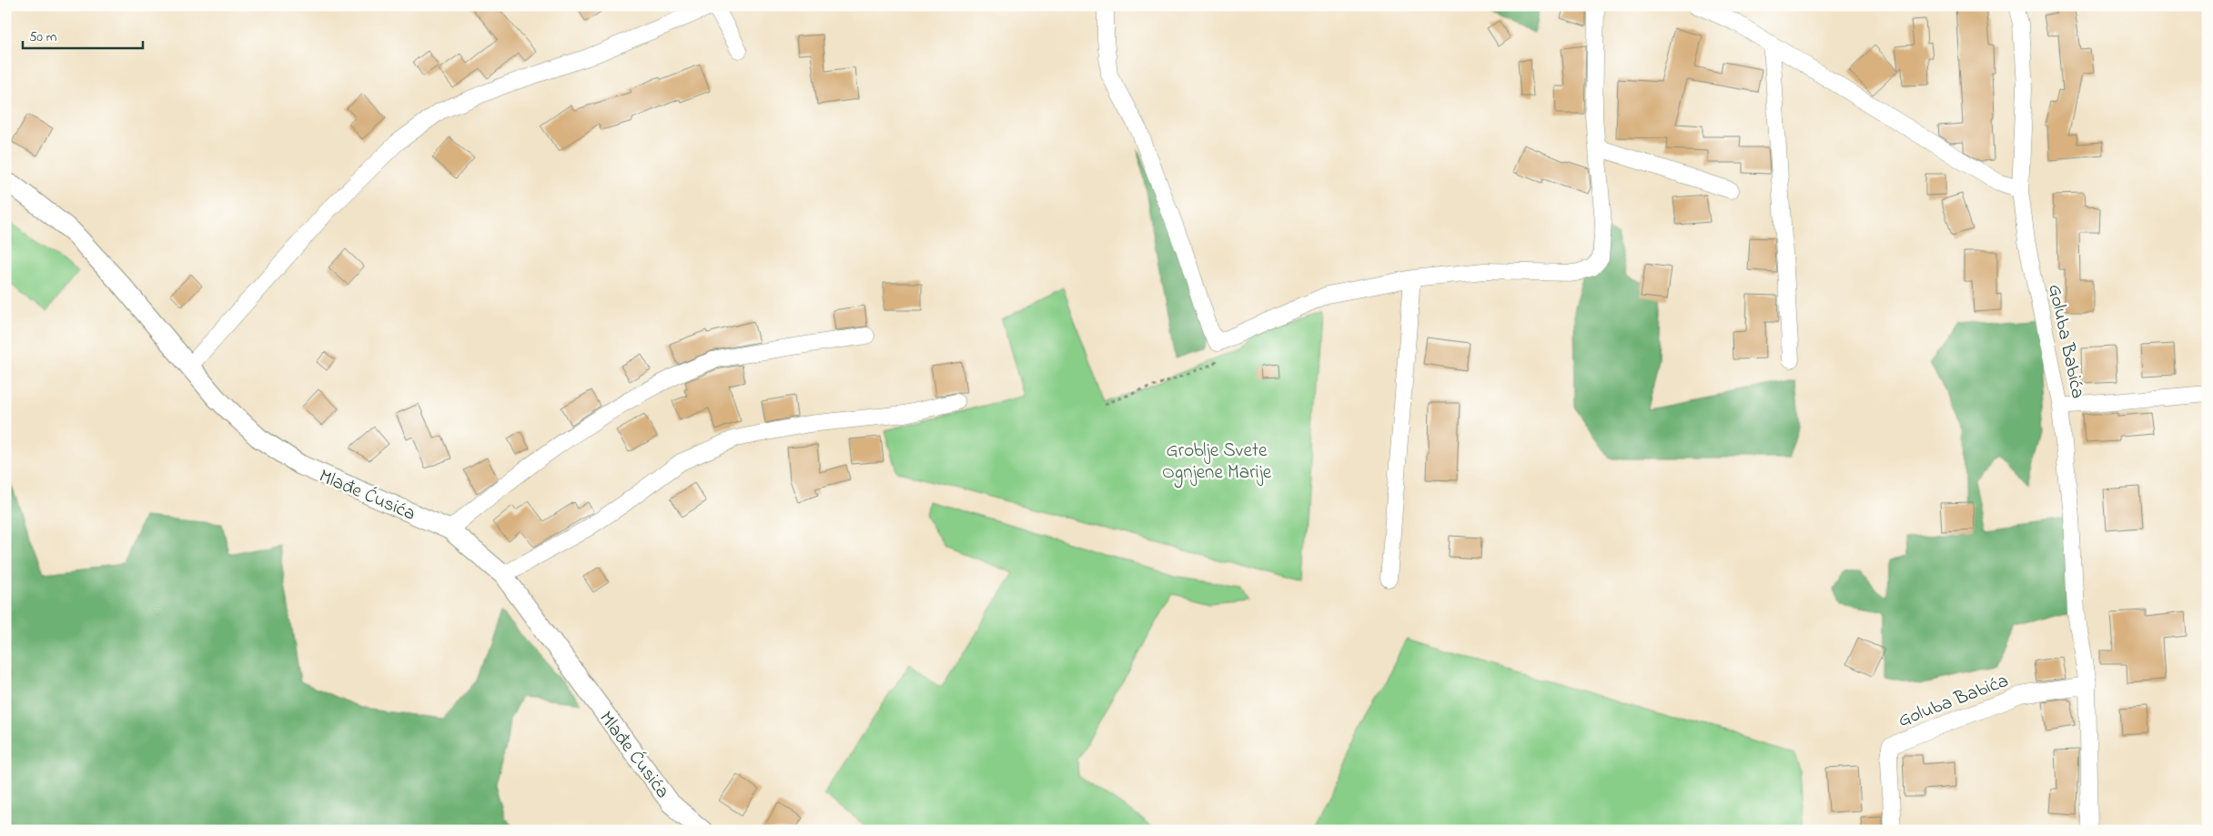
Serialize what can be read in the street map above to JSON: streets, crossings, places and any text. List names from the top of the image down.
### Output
{
  "streets": {
    "street": ["Goluba Babića", "Mlađe Ćusića"]
  },
  "parks": ["Groblje Svete Ognjene Marije"],
  "scale_bar": "50 m"
}
